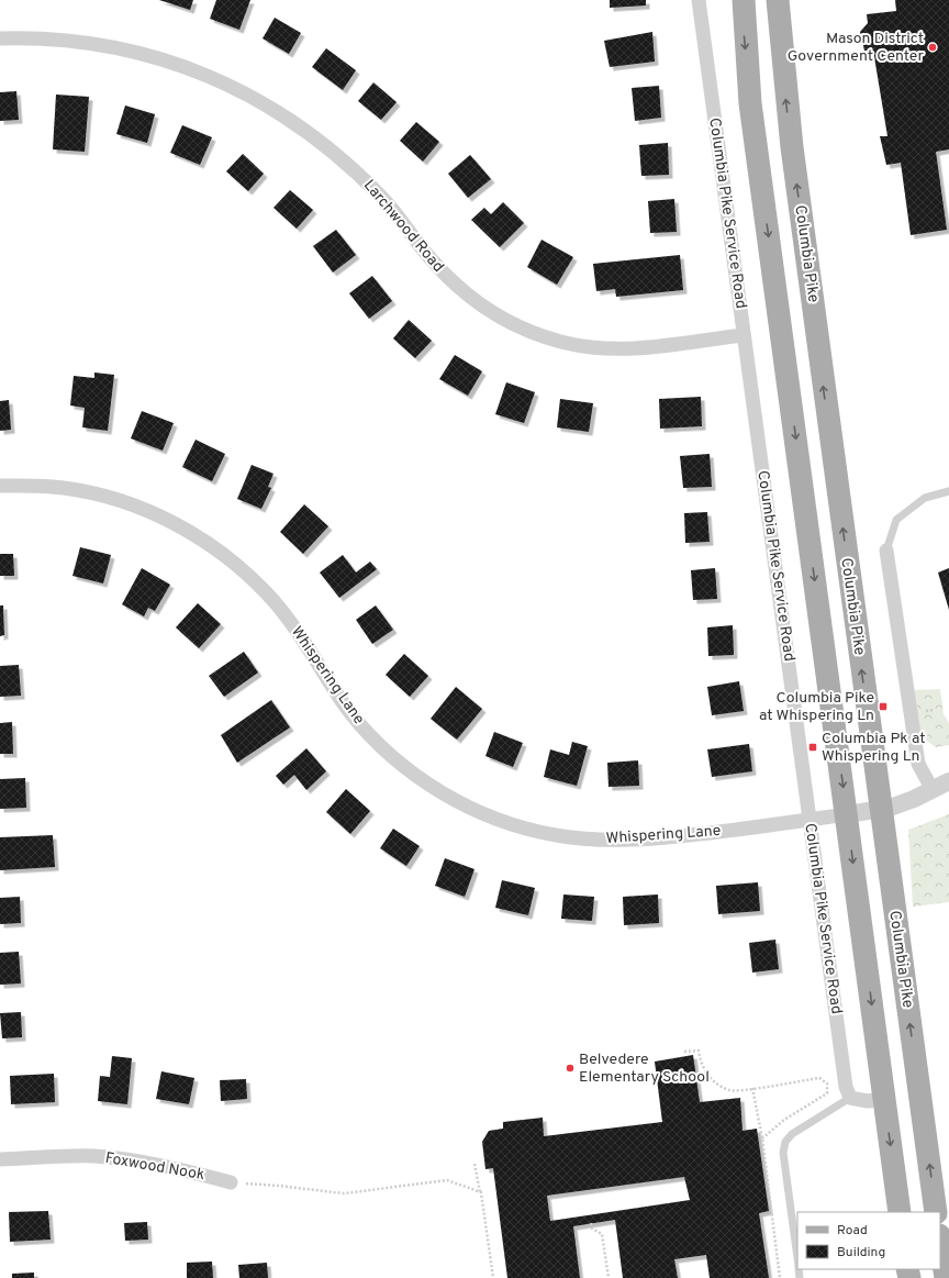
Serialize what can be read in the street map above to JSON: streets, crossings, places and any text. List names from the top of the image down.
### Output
{
  "streets": {
    "main road": ["Columbia Pike"],
    "street": [
      "Columbia Pike Service Road",
      "Larchwood Road",
      "Whispering Lane",
      "Foxwood Nook"
    ]
  },
  "crossings": [
    ["Columbia Pike Service Road", "Larchwood Road"],
    ["Columbia Pike Service Road", "Whispering Lane"],
    ["Columbia Pike", "Whispering Lane"]
  ],
  "places": {
    "other": ["Mason District Government Center", "Belvedere Elementary School"],
    "transit": ["Columbia Pike at Whispering Ln", "Columbia Pk at Whispering Ln"]
  },
  "legend": ["Road", "Building"]
}
